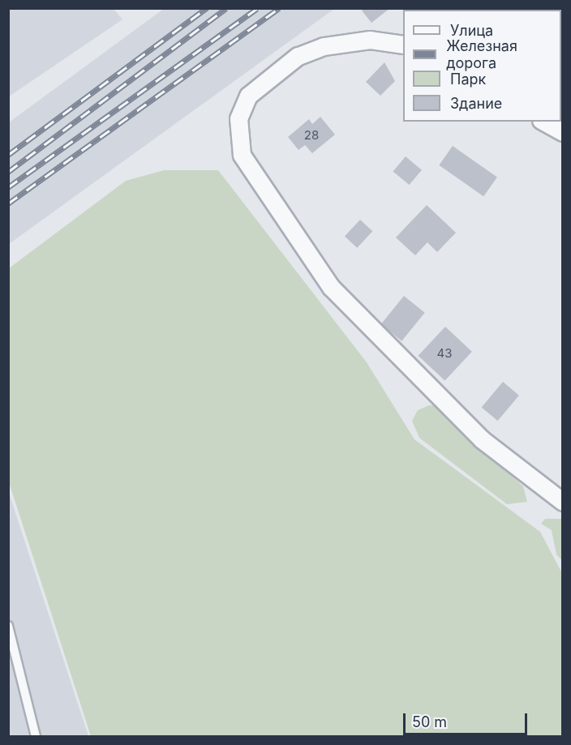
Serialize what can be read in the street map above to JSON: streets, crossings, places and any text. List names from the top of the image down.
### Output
{
  "house_numbers": ["28", "43"],
  "legend": [
    "Улица",
    "Железная дорога",
    "Парк",
    "Здание"
  ],
  "scale_bar": "50 m"
}
